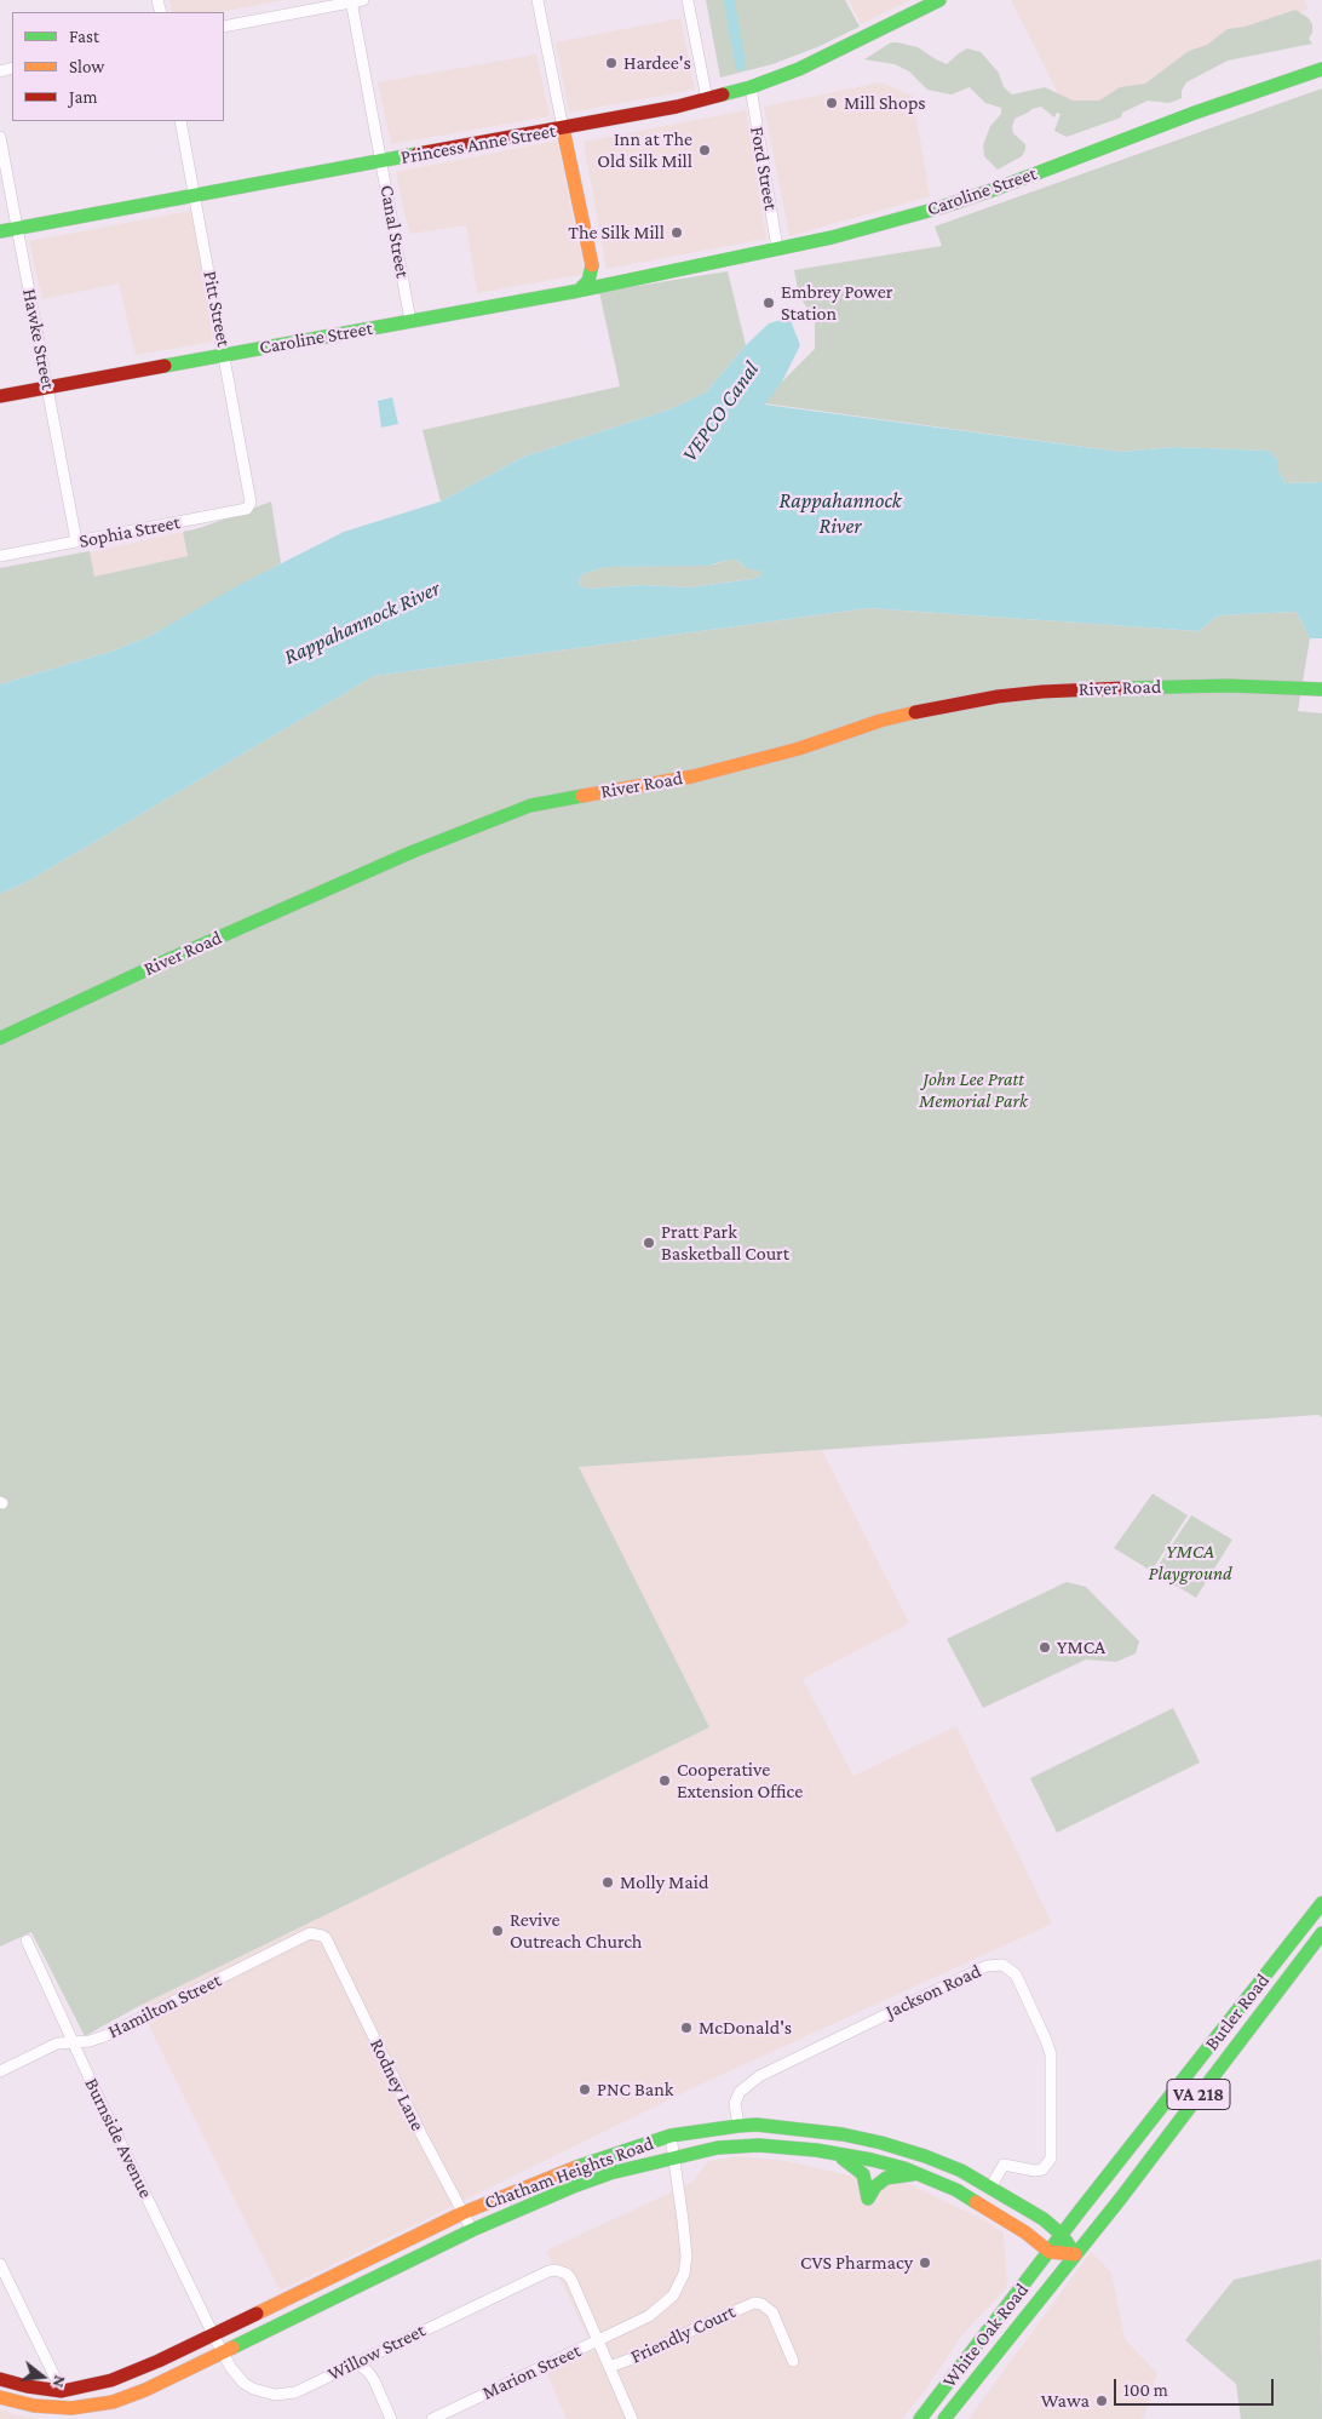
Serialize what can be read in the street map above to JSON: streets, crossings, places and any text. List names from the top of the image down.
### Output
{
  "streets": {
    "main road": [
      "Princess Anne Street",
      "Caroline Street",
      "River Road",
      "Butler Road",
      "VA 218",
      "Chatham Heights Road",
      "White Oak Road"
    ],
    "street": [
      "Ford Street",
      "Canal Street",
      "Pitt Street",
      "Hawke Street",
      "Sophia Street",
      "Jackson Road",
      "Hamilton Street",
      "Rodney Lane",
      "Burnside Avenue",
      "Friendly Court",
      "Willow Street",
      "Marion Street"
    ]
  },
  "crossings": [
    ["Princess Anne Street", "Ford Street"],
    ["Princess Anne Street", "Canal Street"],
    ["Princess Anne Street", "Pitt Street"],
    ["Princess Anne Street", "Hawke Street"],
    ["Ford Street", "Caroline Street"],
    ["Caroline Street", "Canal Street"],
    ["Caroline Street", "Pitt Street"],
    ["Caroline Street", "Hawke Street"],
    ["Pitt Street", "Sophia Street"],
    ["Hawke Street", "Sophia Street"],
    ["Jackson Road", "Chatham Heights Road"],
    ["Hamilton Street", "Rodney Lane"],
    ["Hamilton Street", "Burnside Avenue"],
    ["Butler Road", "VA 218"],
    ["Butler Road", "Chatham Heights Road"],
    ["Butler Road", "White Oak Road"],
    ["Rodney Lane", "Chatham Heights Road"],
    ["VA 218", "Chatham Heights Road"],
    ["VA 218", "White Oak Road"],
    ["Burnside Avenue", "Chatham Heights Road"],
    ["Burnside Avenue", "Willow Street"],
    ["Chatham Heights Road", "White Oak Road"],
    ["Chatham Heights Road", "Willow Street"],
    ["Chatham Heights Road", "Marion Street"],
    ["Willow Street", "Marion Street"]
  ],
  "water": ["VEPCO Canal", "Rappahannock River"],
  "parks": ["John Lee Pratt Memorial Park", "YMCA Playground"],
  "places": [
    "Hardee's",
    "Mill Shops",
    "Inn at The Old Silk Mill",
    "The Silk Mill",
    "Embrey Power Station",
    "Pratt Park Basketball Court",
    "YMCA",
    "Cooperative Extension Office",
    "Molly Maid",
    "Revive Outreach Church",
    "McDonald's",
    "PNC Bank",
    "CVS Pharmacy",
    "Wawa"
  ],
  "legend": ["Fast", "Slow", "Jam"],
  "scale_bar": "100 m",
  "north": "right"
}
